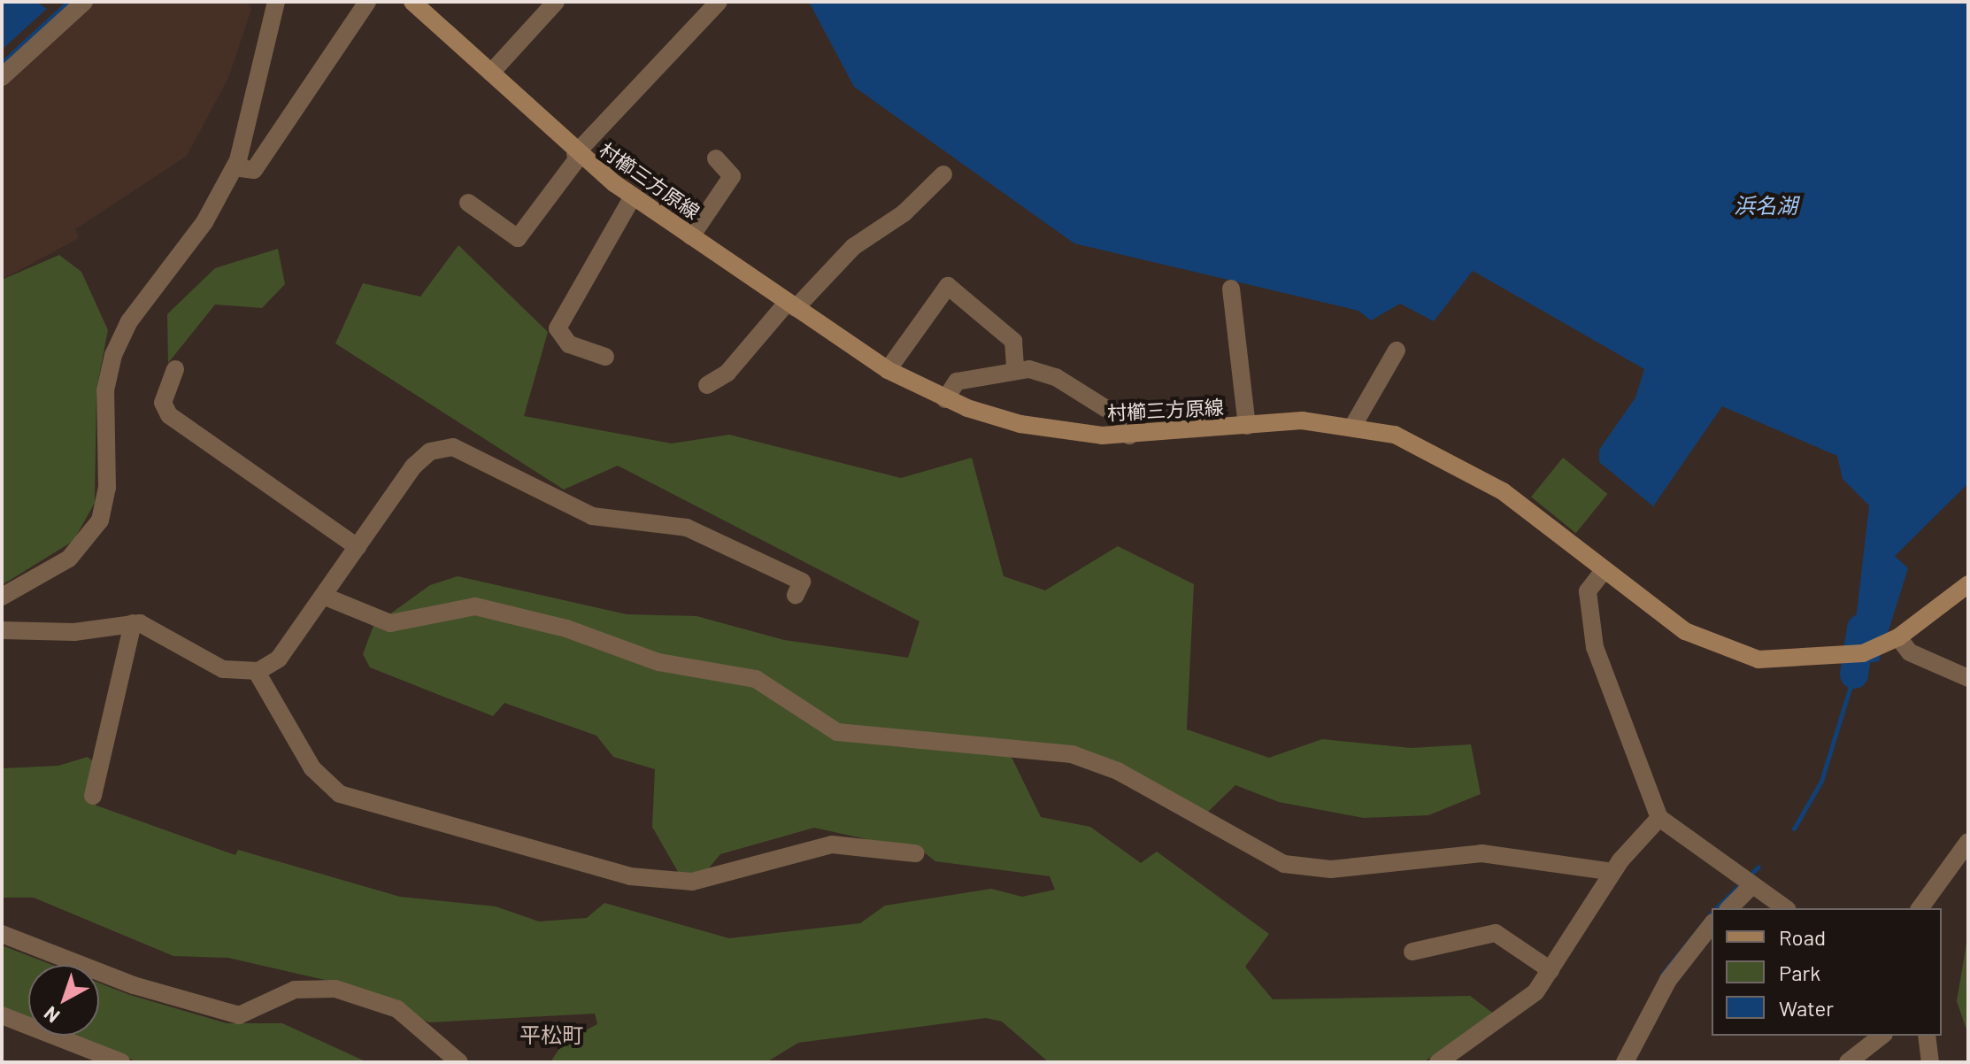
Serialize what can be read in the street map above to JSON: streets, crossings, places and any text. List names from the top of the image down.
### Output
{
  "streets": {
    "main road": ["村櫛三方原線"]
  },
  "districts": ["平松町"],
  "water": ["浜名湖"],
  "legend": ["Road", "Park", "Water"],
  "north": "bottom left"
}
